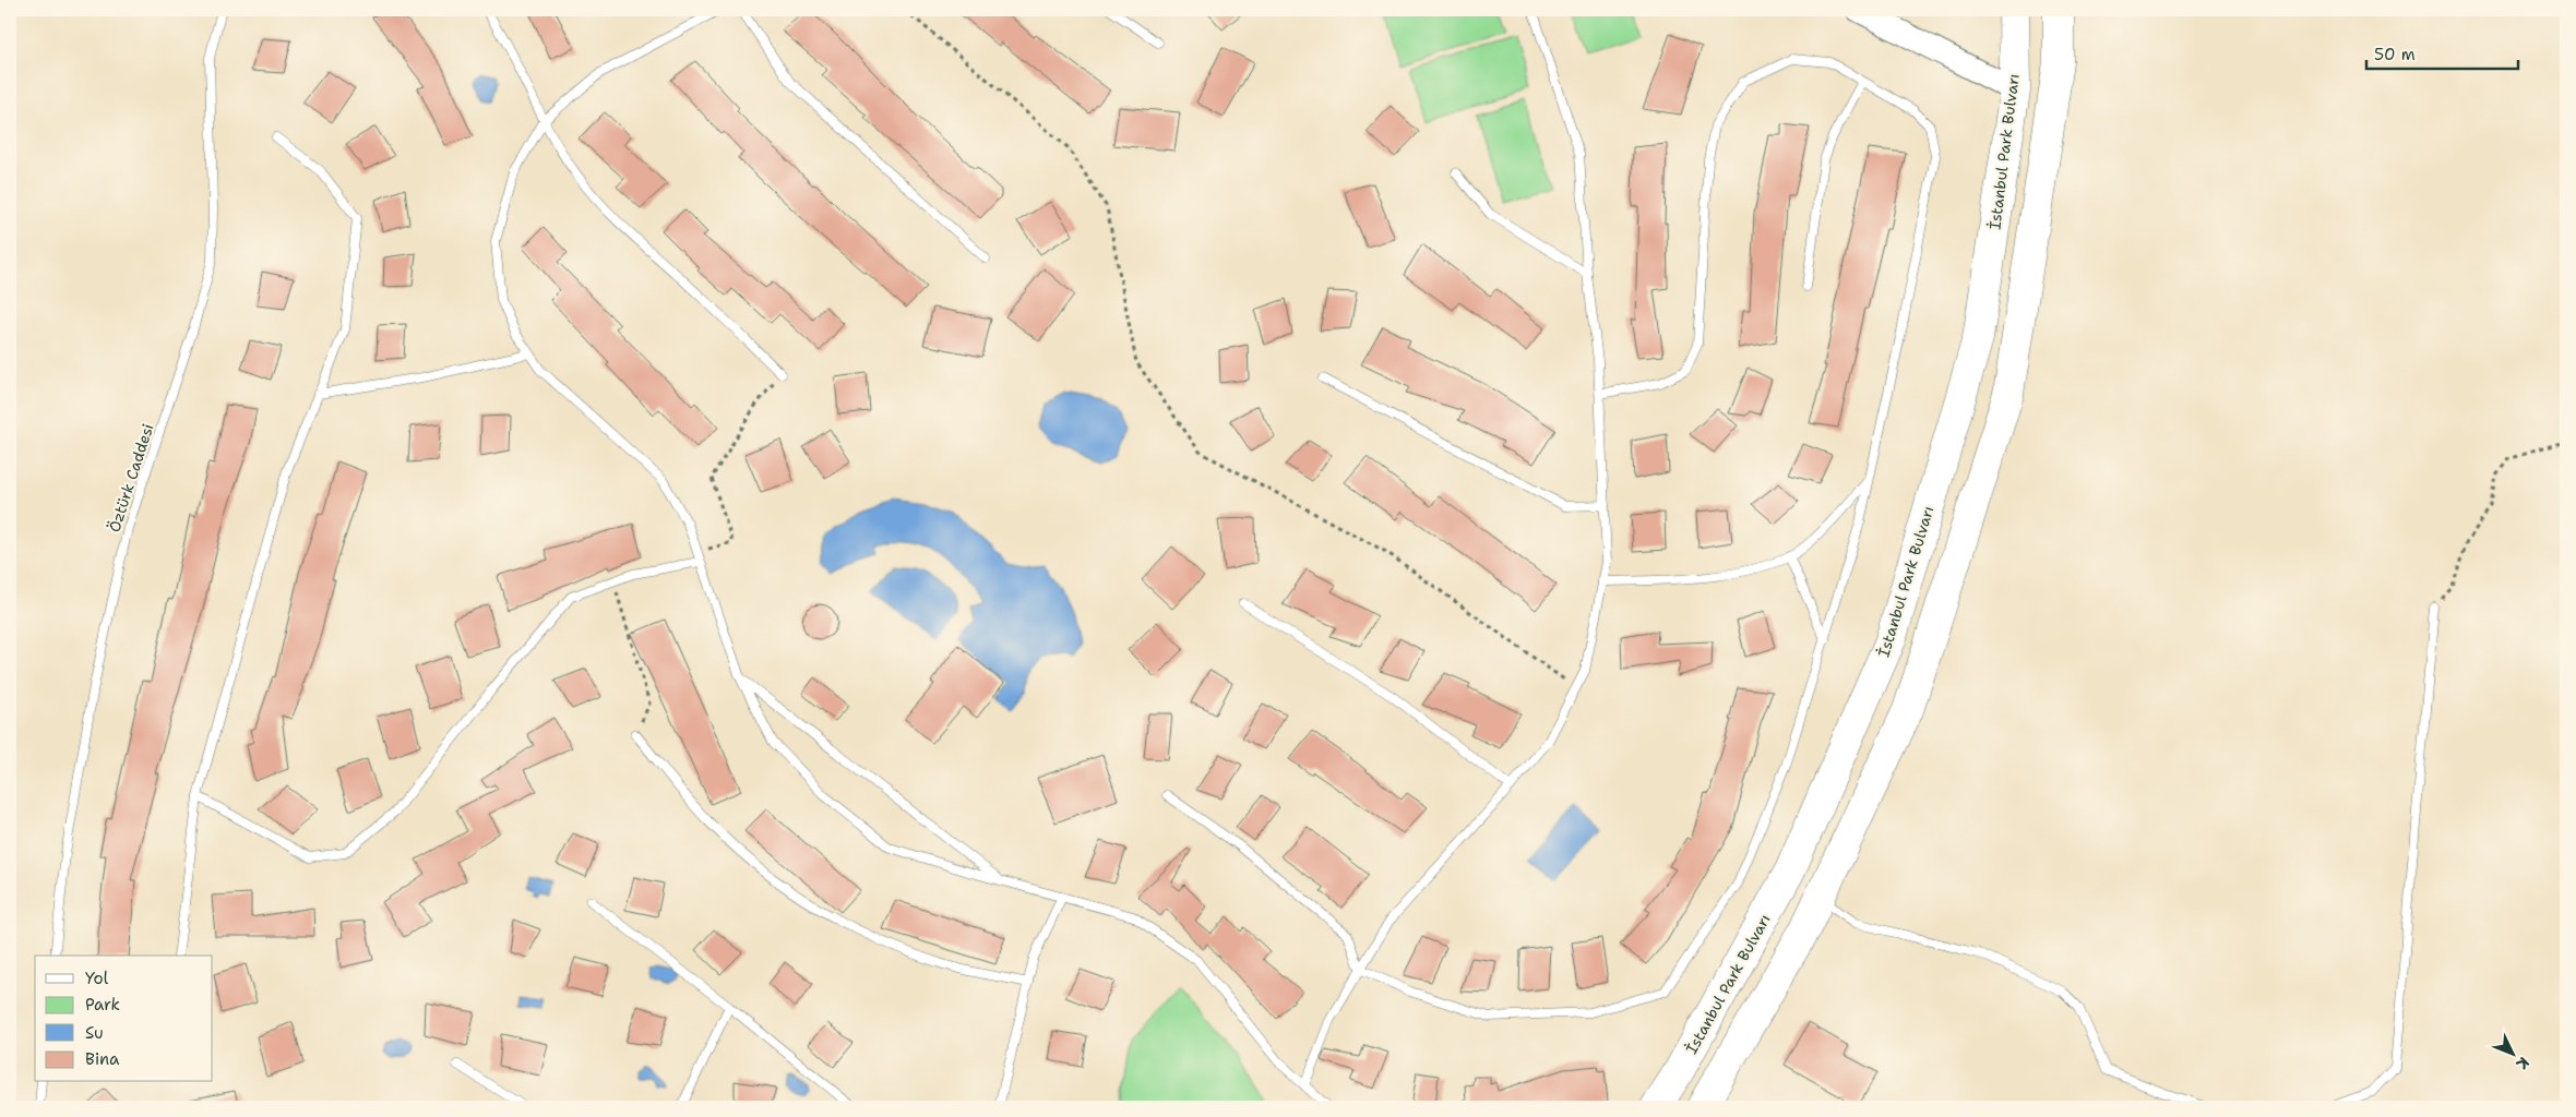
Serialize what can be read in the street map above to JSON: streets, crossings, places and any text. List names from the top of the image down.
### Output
{
  "streets": {
    "highway": ["İstanbul Park Bulvarı"],
    "lane": ["Öztürk Caddesi"]
  },
  "legend": [
    "Yol",
    "Park",
    "Su",
    "Bina"
  ],
  "scale_bar": "50 m",
  "north": "bottom right"
}
